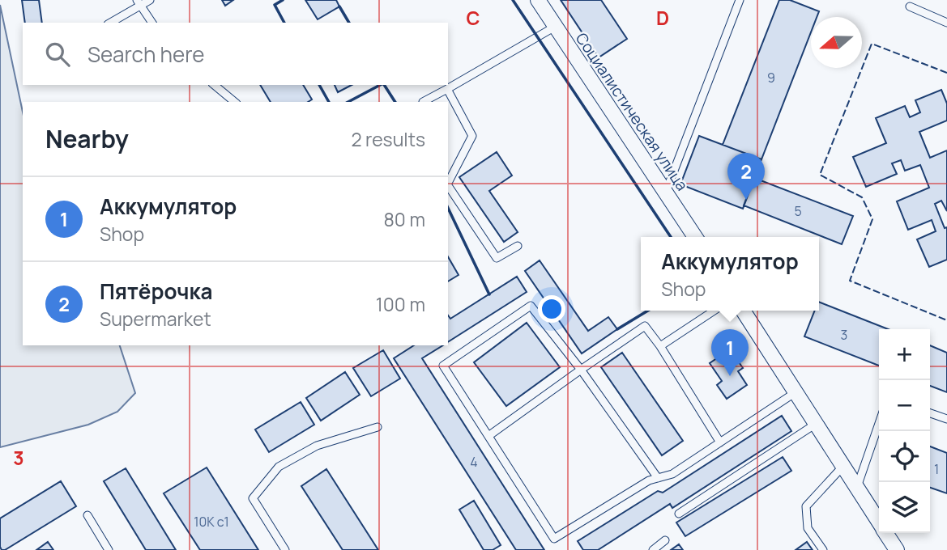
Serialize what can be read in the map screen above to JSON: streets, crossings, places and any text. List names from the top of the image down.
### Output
{
  "streets": {
    "street": ["Социалистическая улица"]
  },
  "house_numbers": [
    "9",
    "5",
    "3",
    "4",
    "1",
    "10К с1"
  ],
  "north": "left",
  "page": {
    "search": "Search here",
    "heading": ["Nearby", "2 results"],
    "pins": ["2", "1"],
    "list": [
      {
        "mark": "1",
        "name": "Аккумулятор",
        "note": "Shop",
        "value": "80 m"
      },
      {
        "mark": "2",
        "name": "Пятёрочка",
        "note": "Supermarket",
        "value": "100 m"
      }
    ],
    "popup": ["Аккумулятор", "Shop"],
    "map_buttons": ["+", "−"]
  },
  "grid": {
    "columns": ["C", "D"],
    "rows": ["3"]
  }
}
